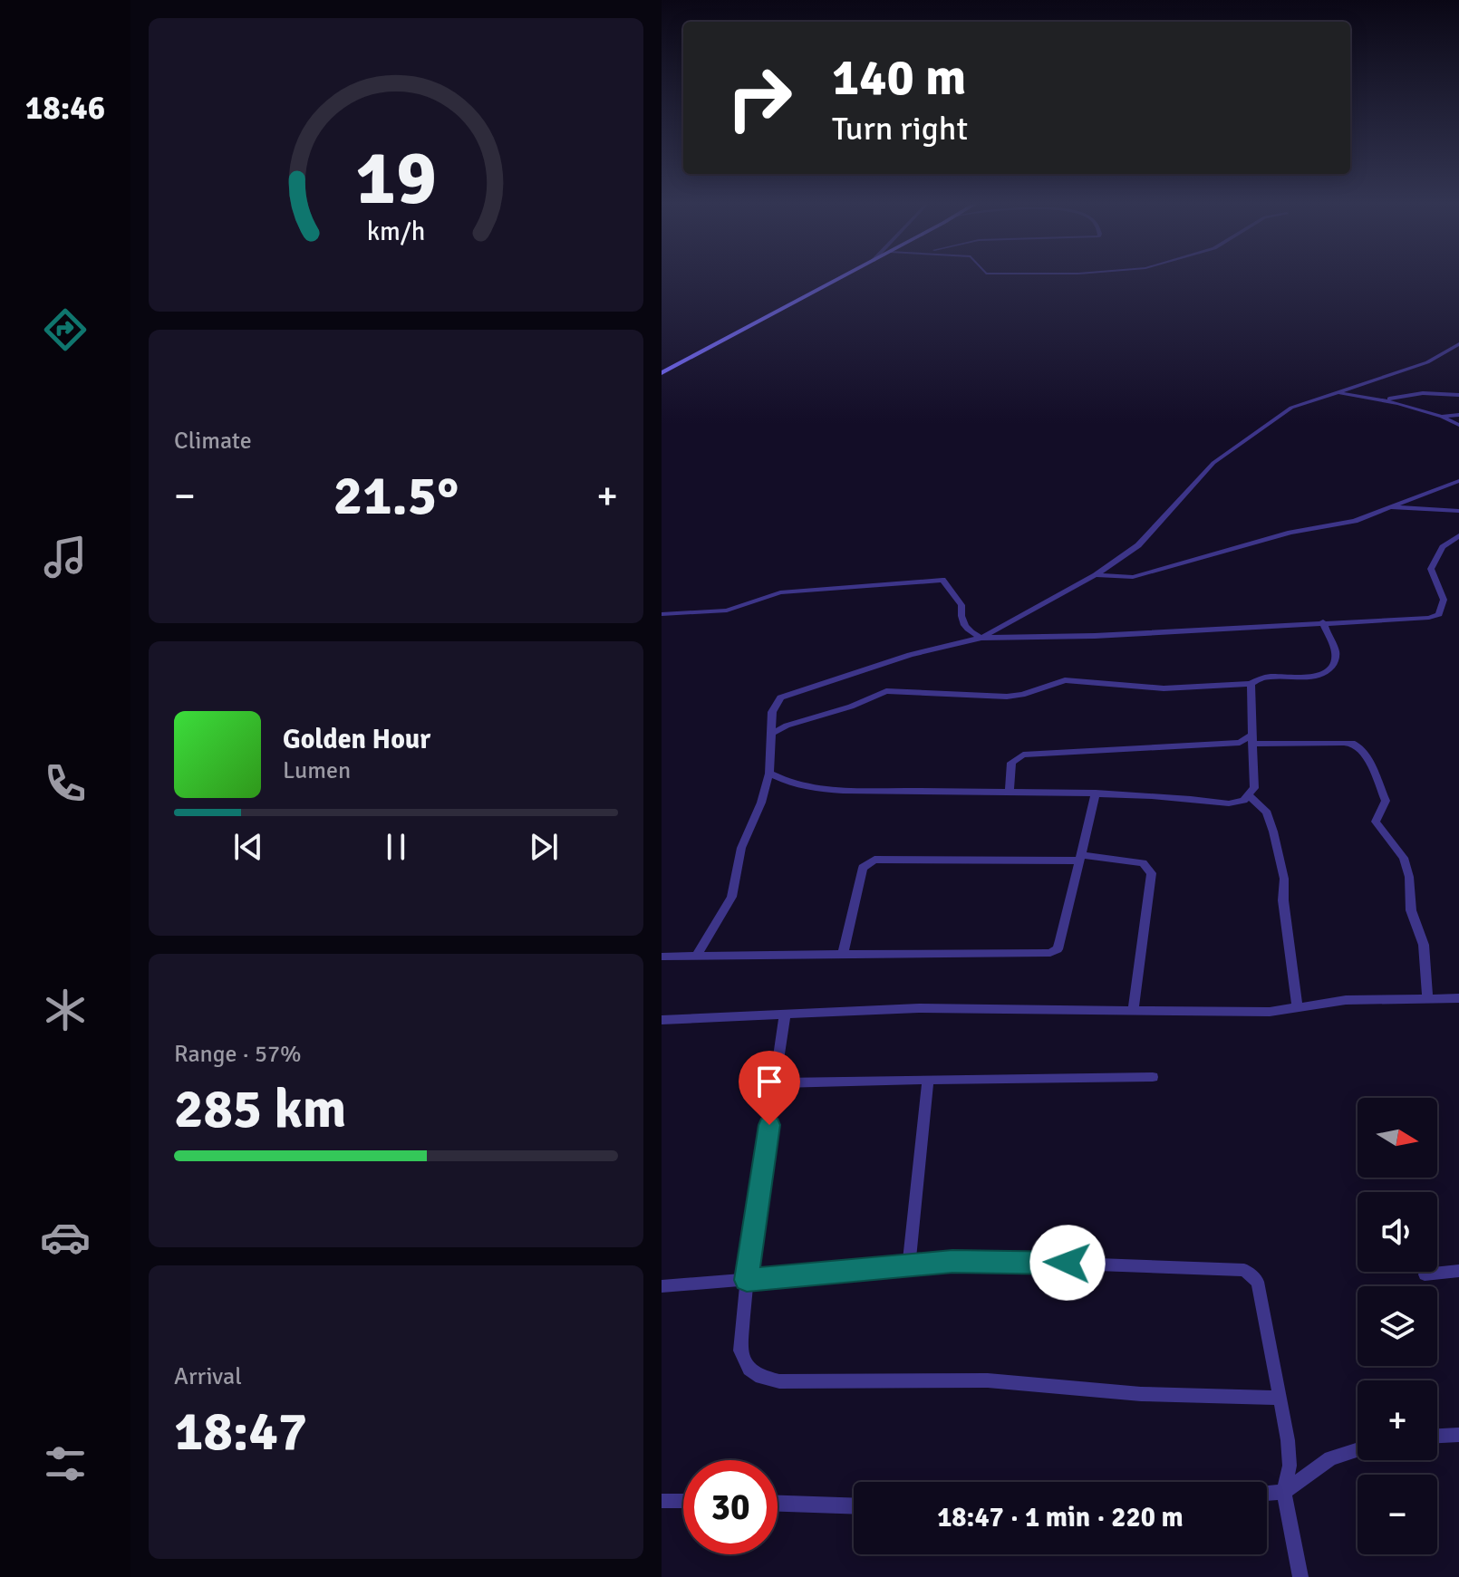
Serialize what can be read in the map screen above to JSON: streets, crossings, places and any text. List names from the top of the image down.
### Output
{
  "north": "right",
  "page": {
    "tabs": "18:46",
    "turn": ["140 m", "Turn right"],
    "tile": [
      "Climate",
      ["Range · 57%", "285 km"],
      ["Arrival", "18:47"]
    ],
    "heat": ["−", "21.5°", "+"],
    "song": ["Golden Hour", "Lumen"],
    "map_buttons": ["+", "−"],
    "limit": "30",
    "trip": "18:47 · 1 min · 220 m",
    "gauge": ["19", "km/h"]
  }
}
